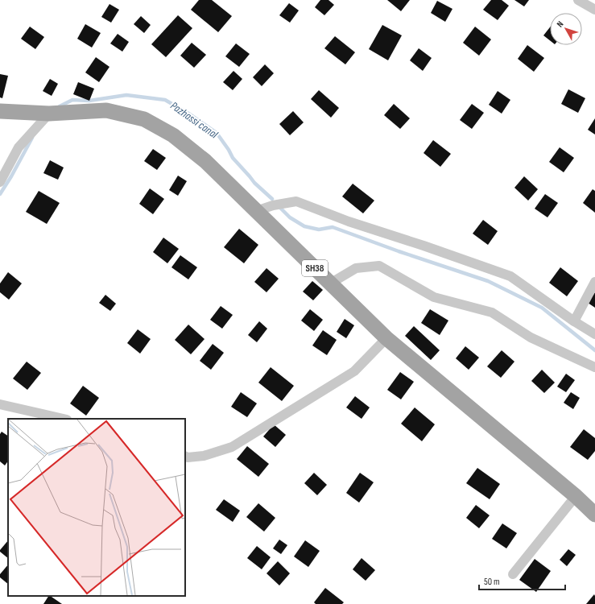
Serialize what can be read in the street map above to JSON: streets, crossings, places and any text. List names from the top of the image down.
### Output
{
  "streets": {
    "main road": ["SH38"]
  },
  "water": ["Pazhassi canal"],
  "scale_bar": "50 m",
  "north": "top left"
}
